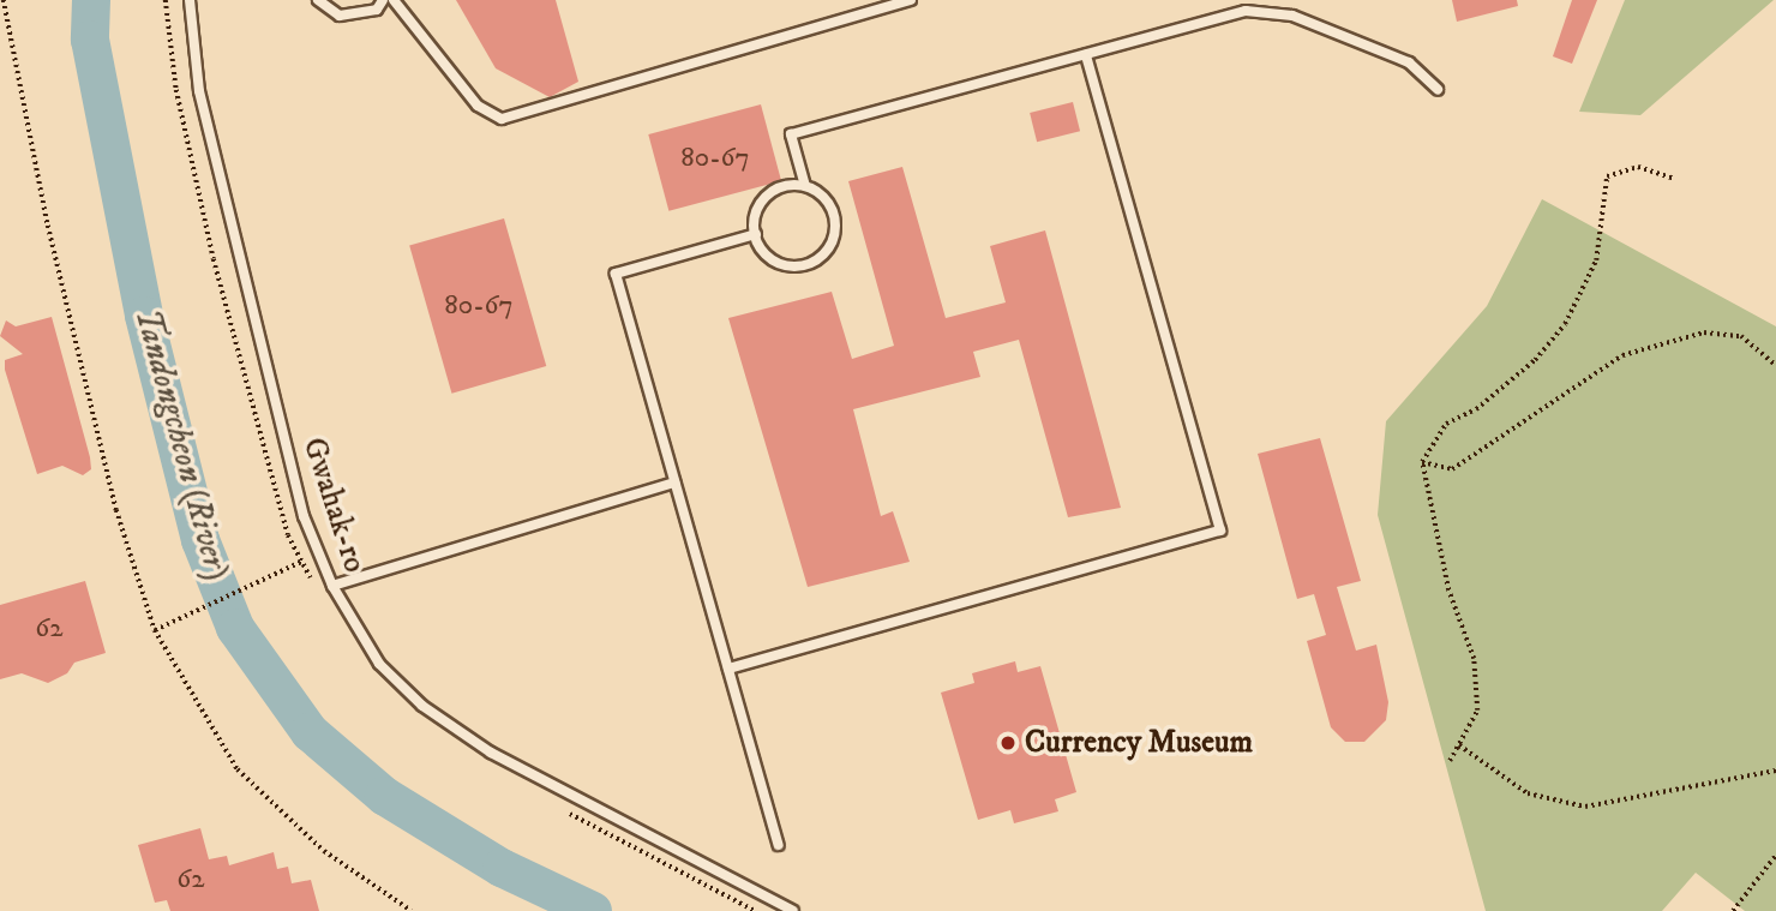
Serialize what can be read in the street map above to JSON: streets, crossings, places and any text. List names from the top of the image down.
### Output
{
  "streets": {
    "lane": ["Gwahak-ro"]
  },
  "water": ["Tandongcheon (River)"],
  "places": ["Currency Museum"],
  "house_numbers": [
    "80-67",
    "80-67",
    "62",
    "62"
  ]
}
